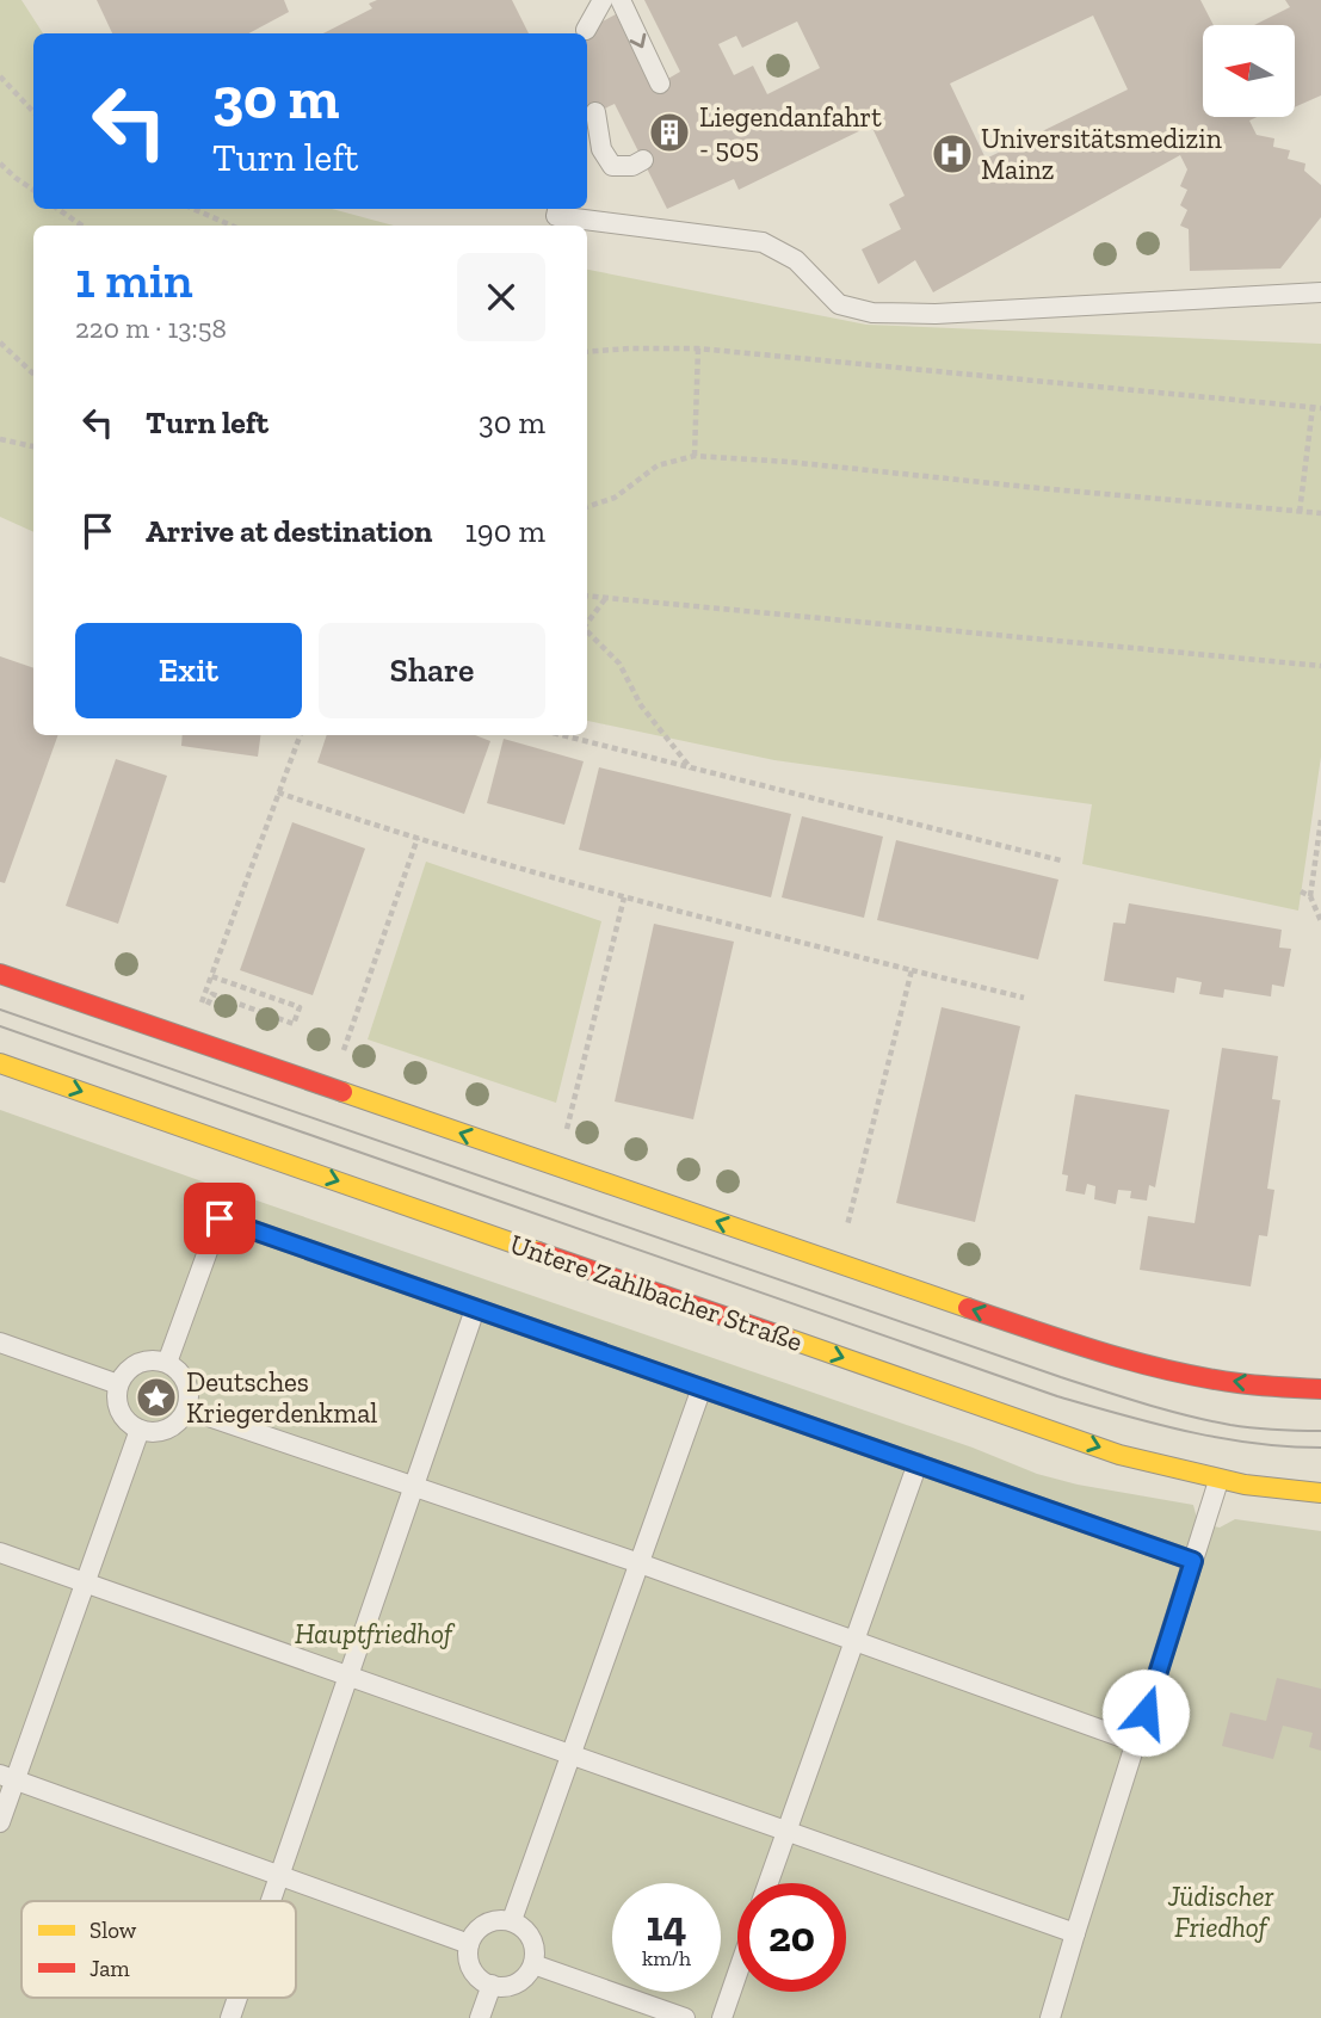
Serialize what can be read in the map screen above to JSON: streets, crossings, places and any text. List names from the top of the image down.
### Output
{
  "streets": {
    "street": ["Untere Zahlbacher Straße"]
  },
  "parks": ["Hauptfriedhof", "Jüdischer Friedhof"],
  "places": {
    "building": ["Liegendanfahrt - 505"],
    "hospital": ["Universitätsmedizin Mainz"],
    "place": ["Deutsches Kriegerdenkmal"]
  },
  "legend": ["Slow", "Jam"],
  "north": "left",
  "page": {
    "turn": ["30 m", "Turn left"],
    "heading": ["1 min", "220 m · 13:58"],
    "list": [
      {
        "name": "Turn left",
        "value": "30 m"
      },
      {
        "name": "Arrive at destination",
        "value": "190 m"
      }
    ],
    "buttons": ["Exit", "Share"],
    "speed": "14 km/h",
    "limit": "20"
  }
}
